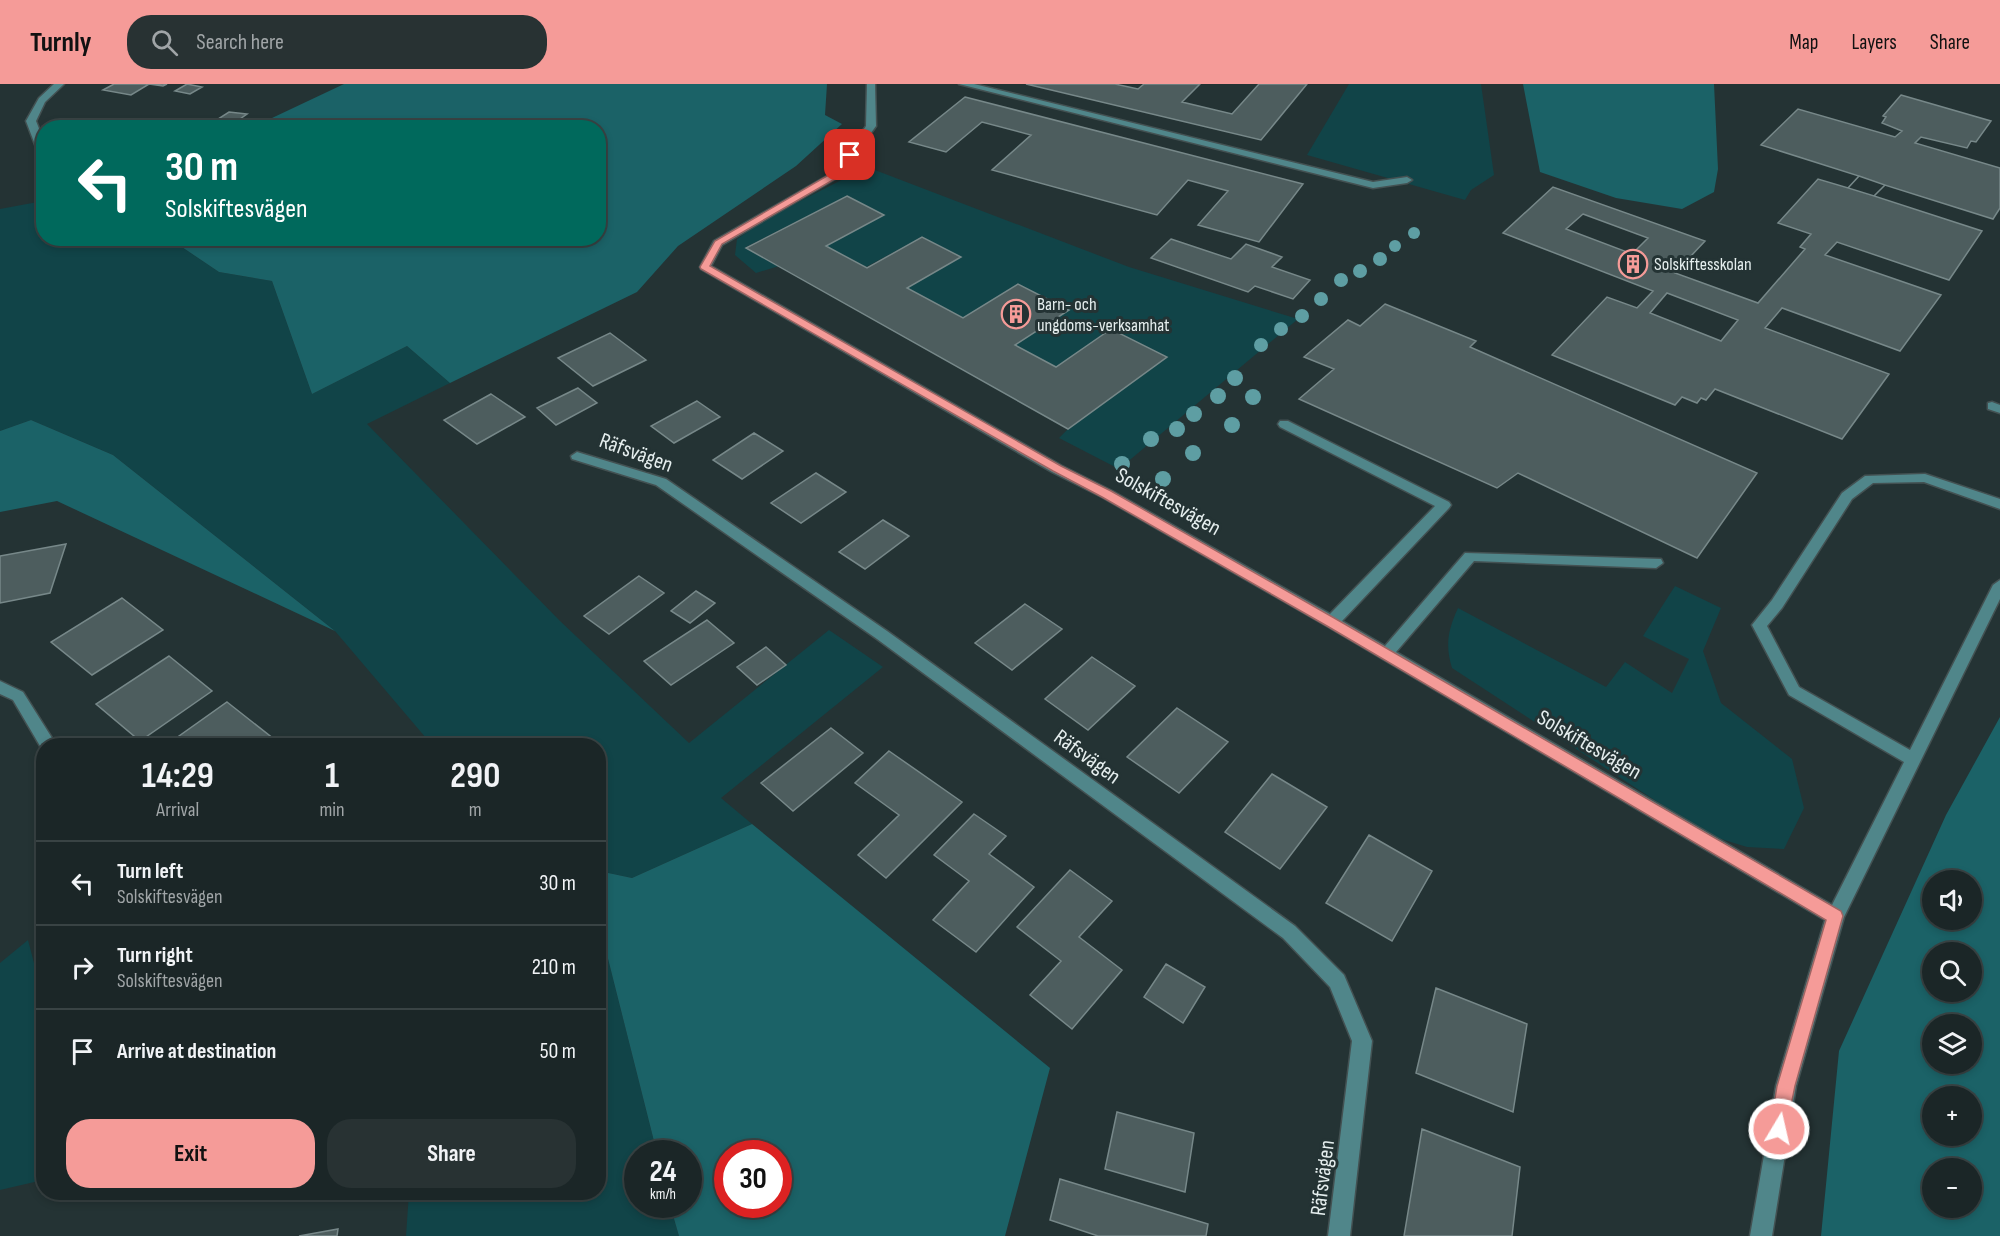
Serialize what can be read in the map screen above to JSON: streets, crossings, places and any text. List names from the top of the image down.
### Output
{
  "streets": {
    "street": ["Räfsvägen", "Solskiftesvägen"]
  },
  "places": {
    "building": ["Solskiftesskolan", "Barn- och ungdoms-verksamhat"]
  },
  "page": {
    "header": "Turnly",
    "search": "Search here",
    "nav": ["Map", "Layers", "Share"],
    "turn": ["30 m", "Solskiftesvägen"],
    "eta": [
      "14:29",
      "Arrival",
      "1",
      "min",
      "290",
      "m"
    ],
    "list": [
      {
        "name": "Turn left",
        "note": "Solskiftesvägen",
        "value": "30 m"
      },
      {
        "name": "Turn right",
        "note": "Solskiftesvägen",
        "value": "210 m"
      },
      {
        "name": "Arrive at destination",
        "value": "50 m"
      }
    ],
    "map_buttons": ["+", "−"],
    "buttons": ["Exit", "Share"],
    "speed": "24 km/h",
    "limit": "30"
  }
}
